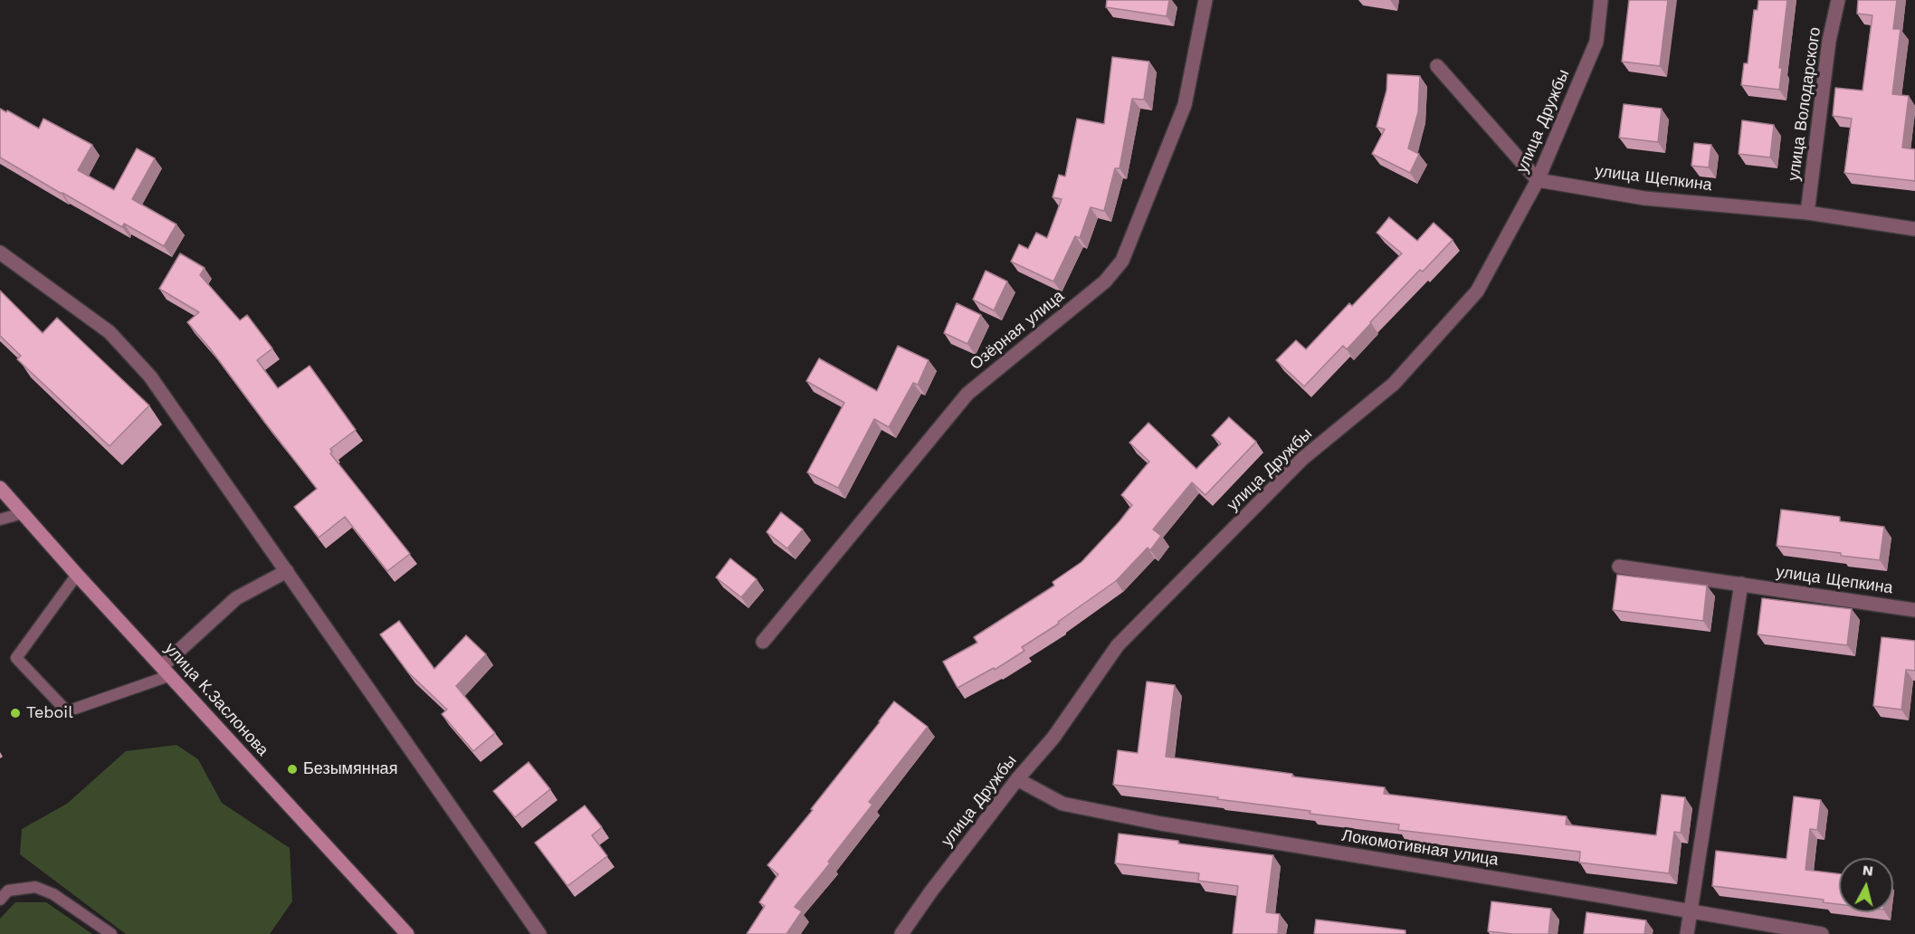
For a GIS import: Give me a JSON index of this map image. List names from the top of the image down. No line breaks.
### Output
{"streets":{"street":["улица Володарского","улица Дружбы","улица Щепкина","Озёрная улица","улица К.Заслонова","Локомотивная улица"]},"crossings":[["улица Володарского","улица Щепкина"],["улица Дружбы","улица Щепкина"],["улица Дружбы","Локомотивная улица"]],"places":["Teboil","Безымянная"],"north":"top"}
